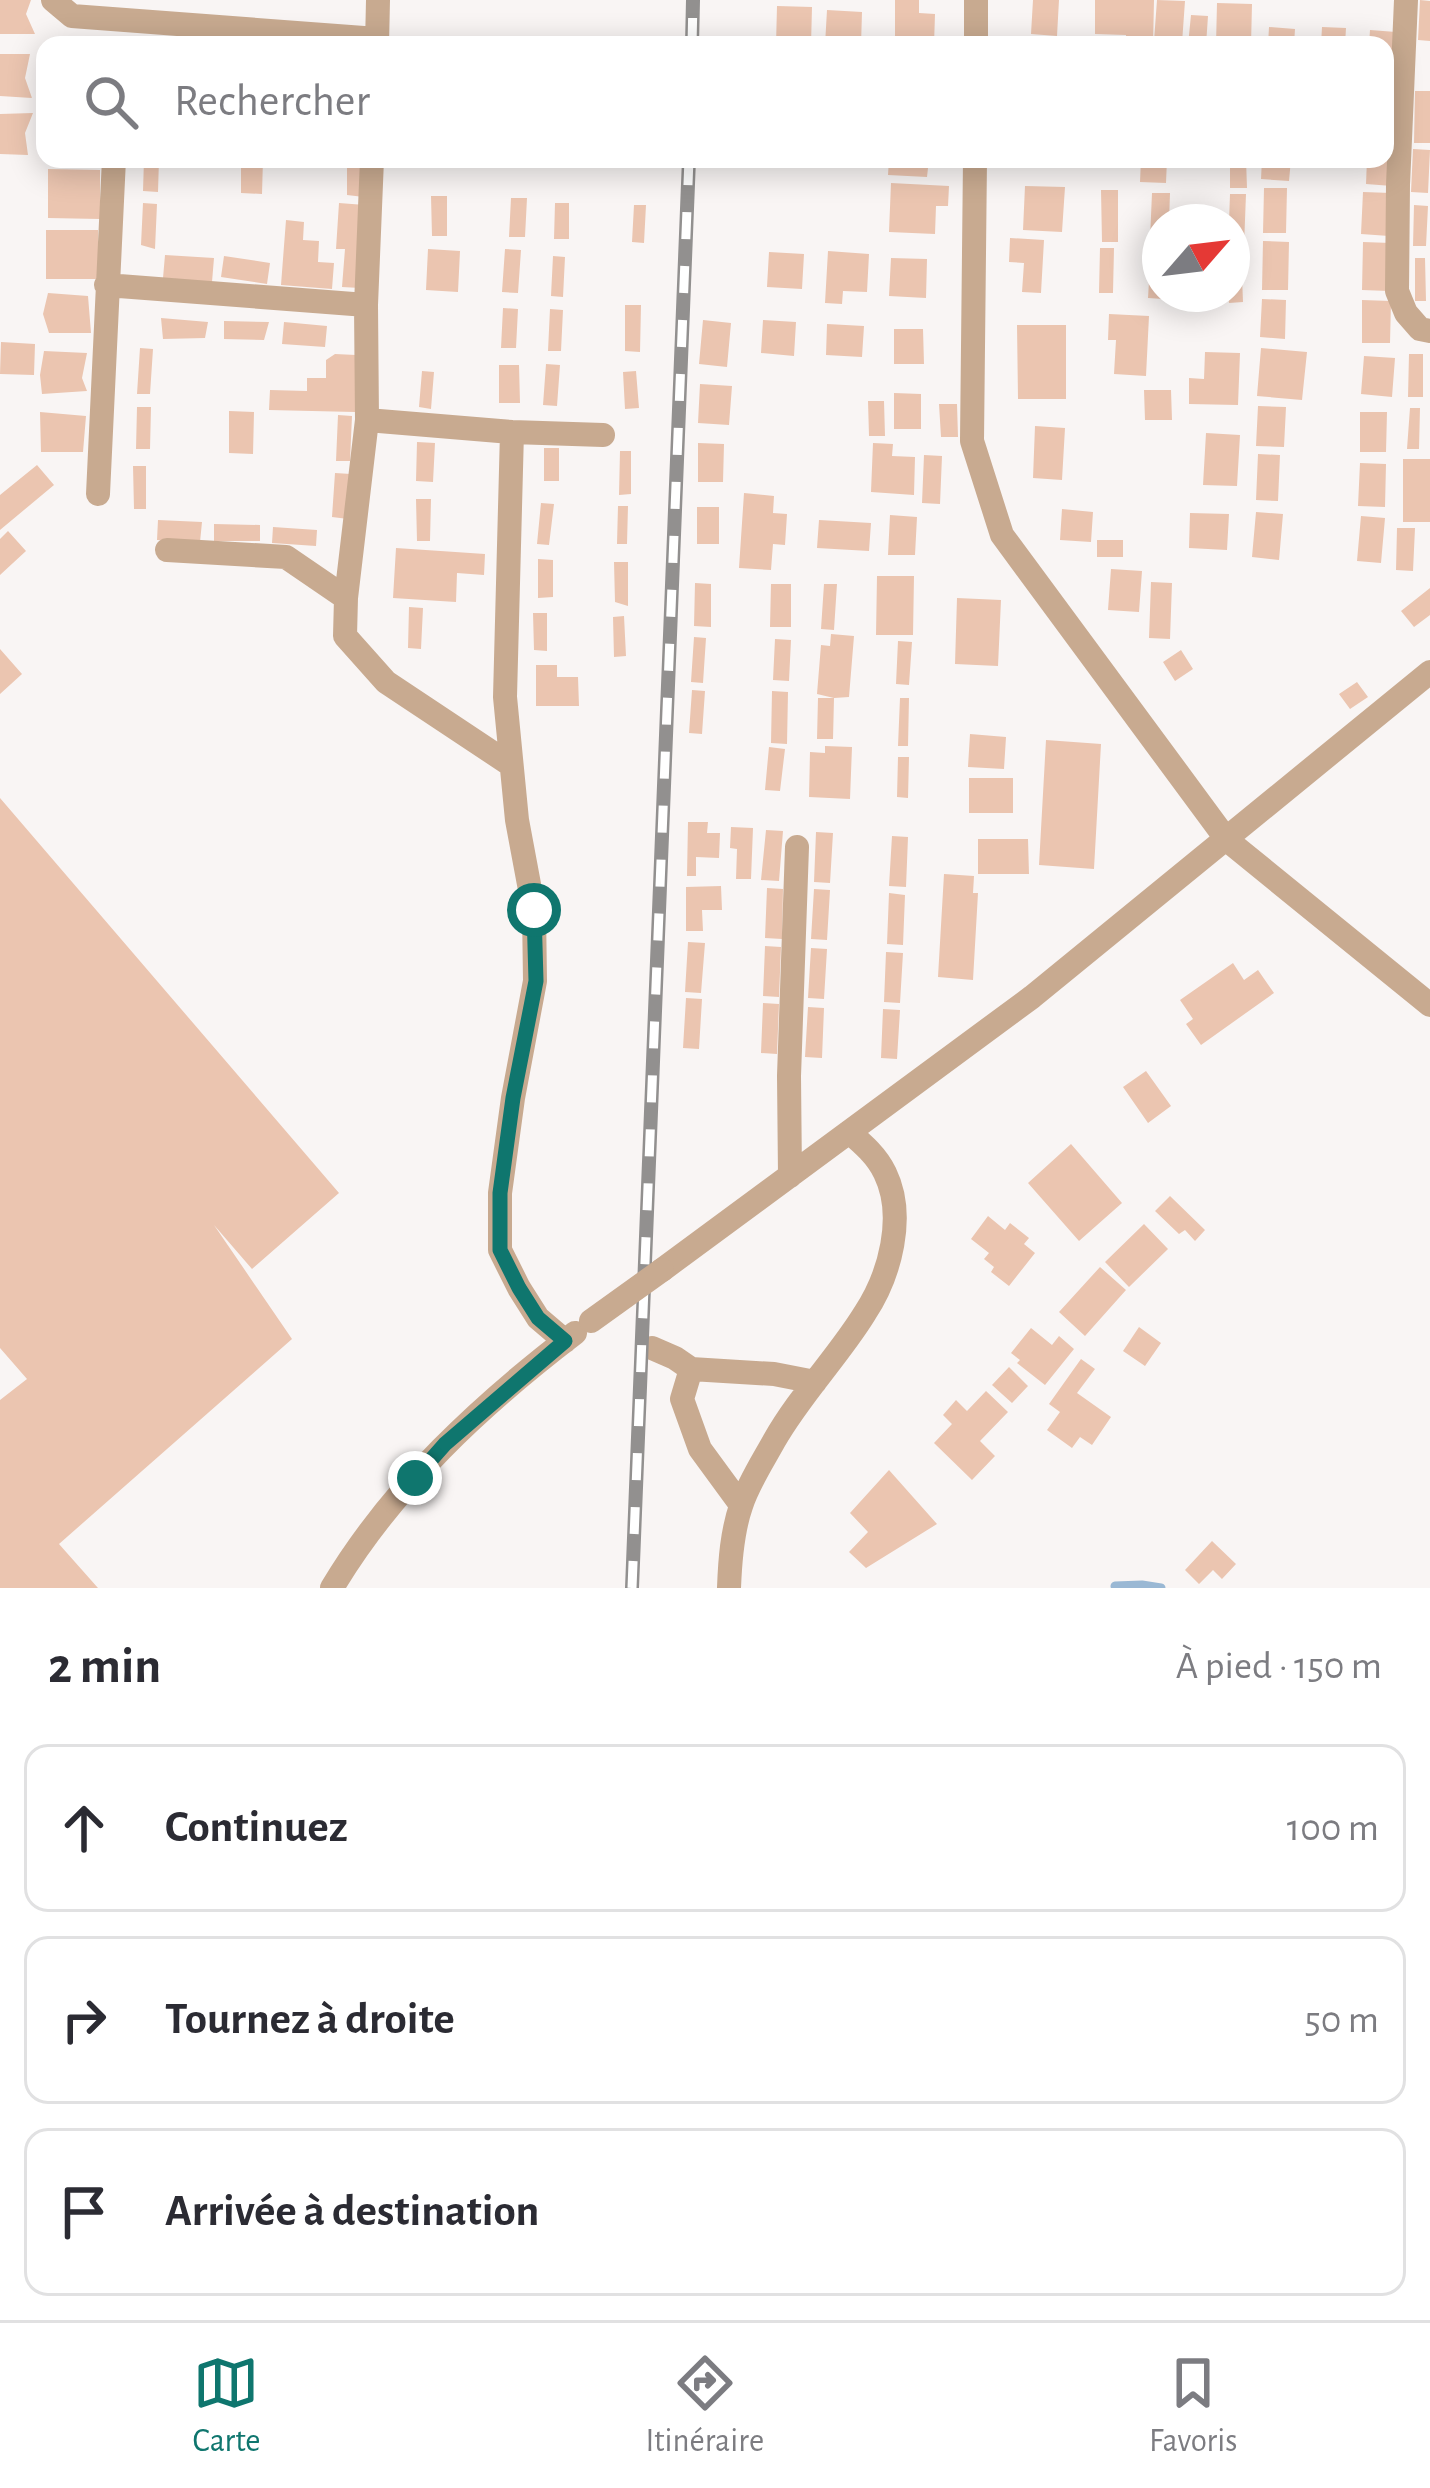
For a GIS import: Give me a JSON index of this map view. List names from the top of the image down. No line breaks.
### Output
{"north":"top right","page":{"search":"Rechercher","heading":["2 min","À pied · 150 m"],"list":[["Continuez","100 m"],["Tournez à droite","50 m"],"Arrivée à destination"],"nav":["Carte","Itinéraire","Favoris"]}}
